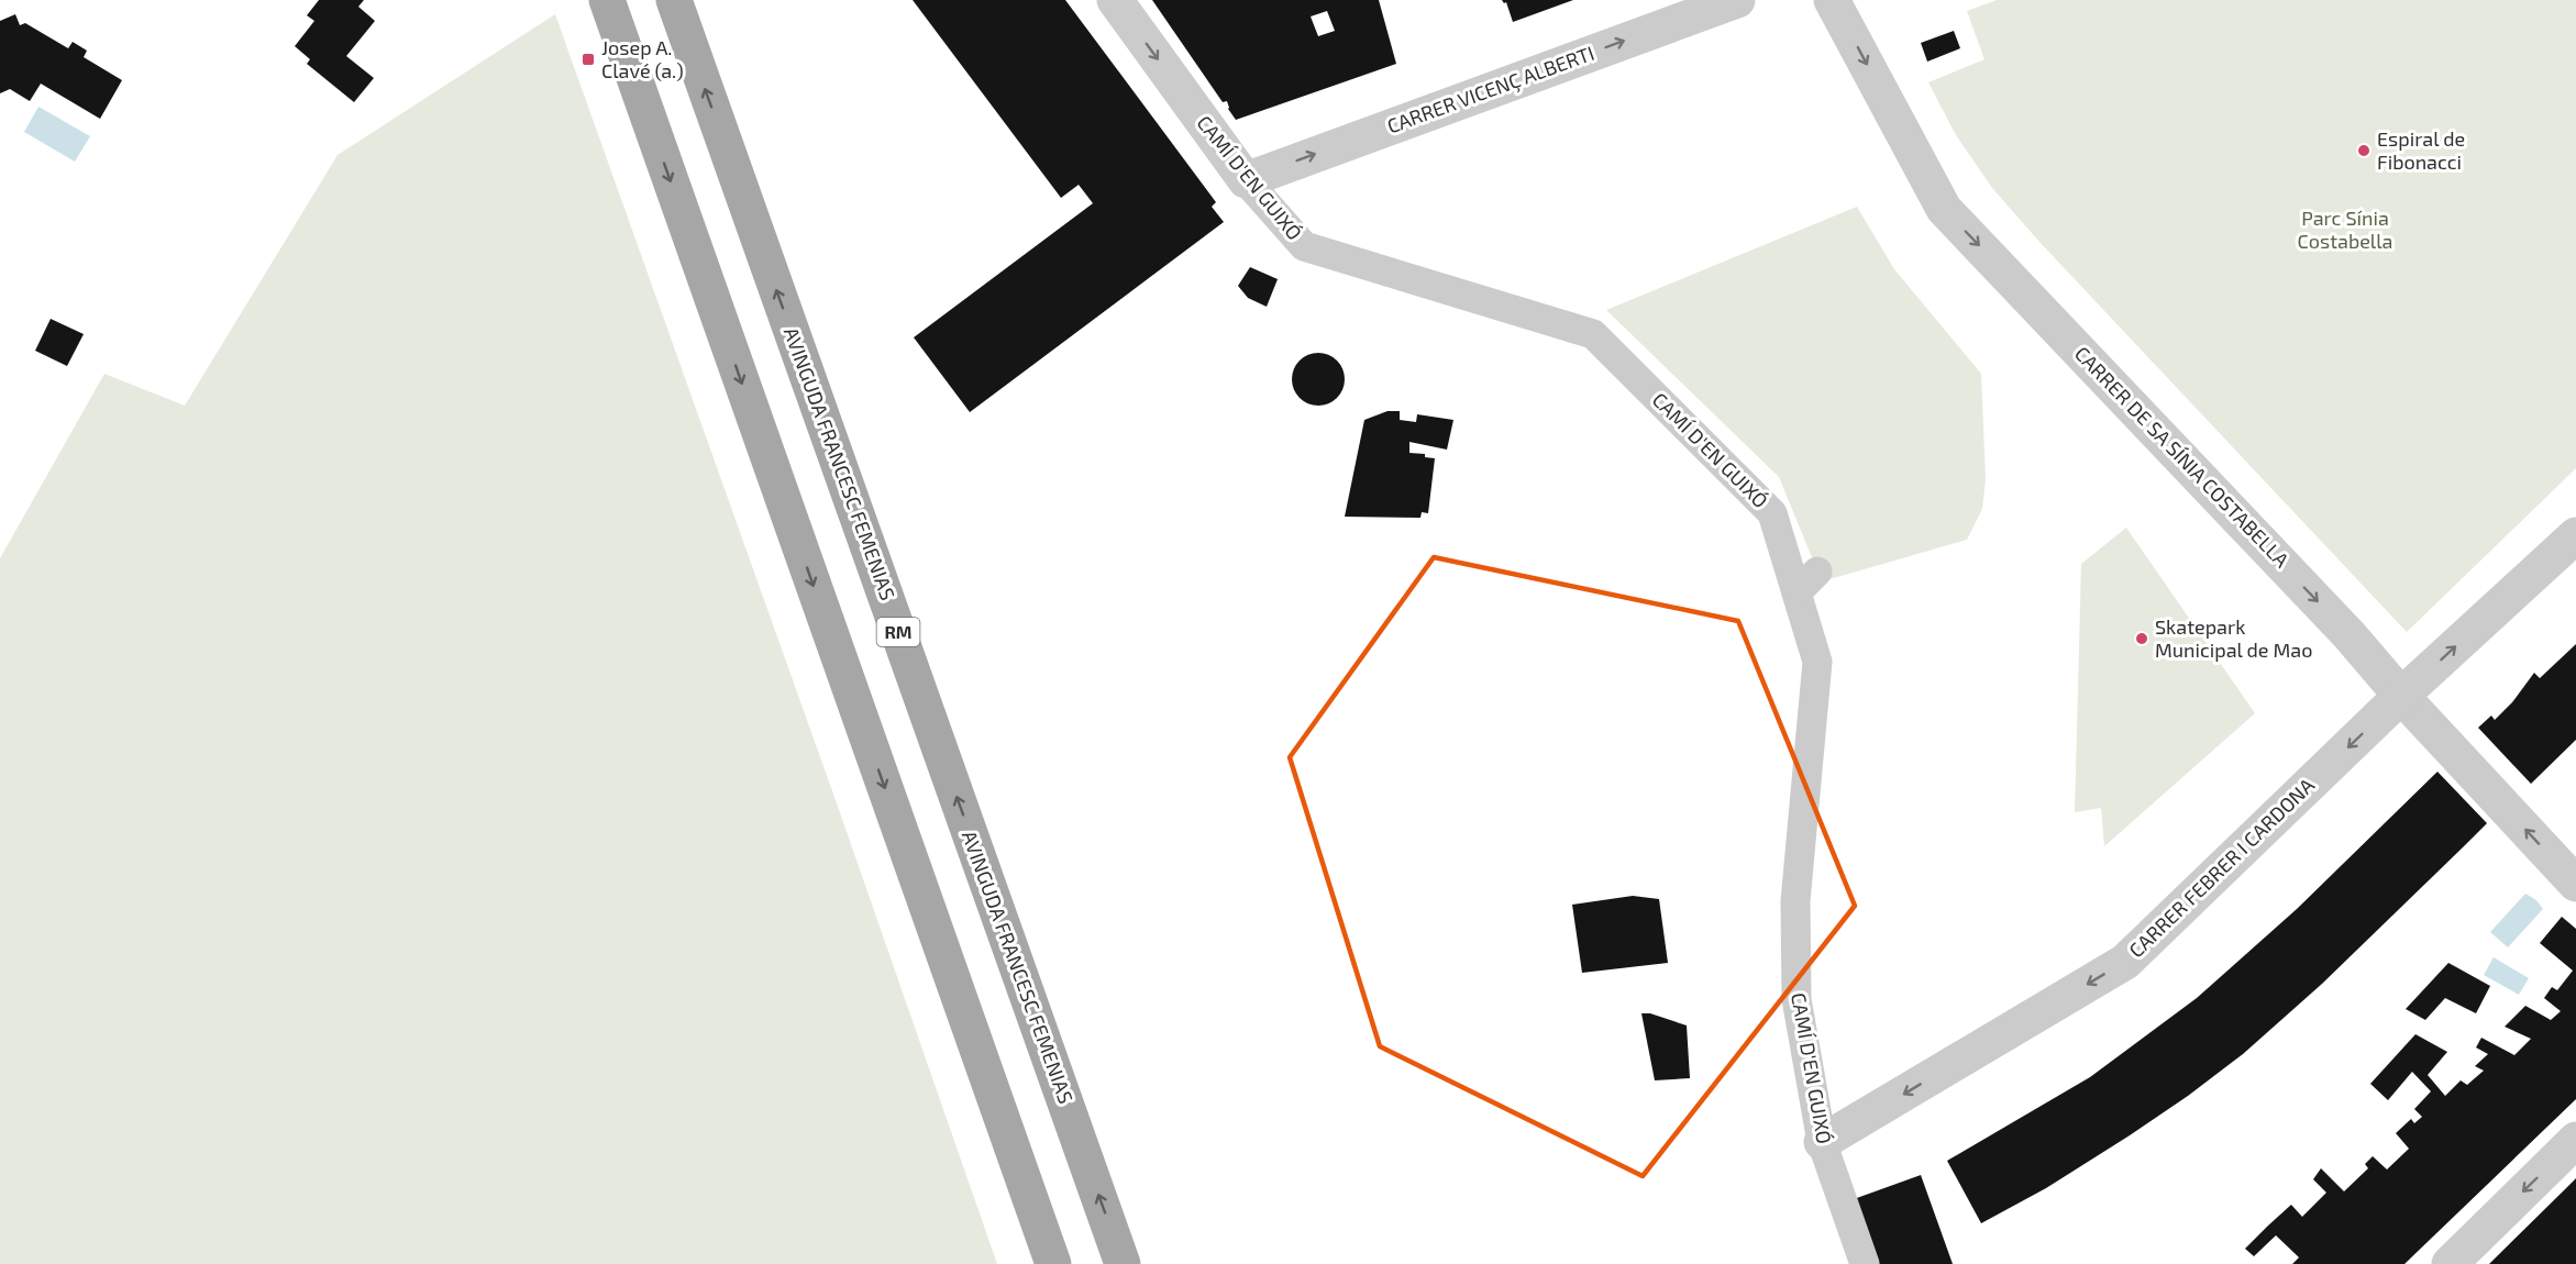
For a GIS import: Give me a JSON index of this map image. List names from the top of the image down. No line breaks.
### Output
{"streets":{"main road":["AVINGUDA FRANCESC FEMENIAS","RM"],"street":["CARRER VICENÇ ALBERTI","CAMÍ D'EN GUIXÓ","CARRER DE SA SÍNIA COSTABELLA","CARRER FEBRER I CARDONA"]},"crossings":[["CARRER VICENÇ ALBERTI","CAMÍ D'EN GUIXÓ"],["CAMÍ D'EN GUIXÓ","CARRER FEBRER I CARDONA"],["CARRER DE SA SÍNIA COSTABELLA","CARRER FEBRER I CARDONA"]],"one_way":["CARRER VICENÇ ALBERTI"],"parks":["Parc Sínia Costabella"],"places":{"transit":["Josep A. Clavé (a.)"],"other":["Espiral de Fibonacci","Skatepark Municipal de Mao"]}}
